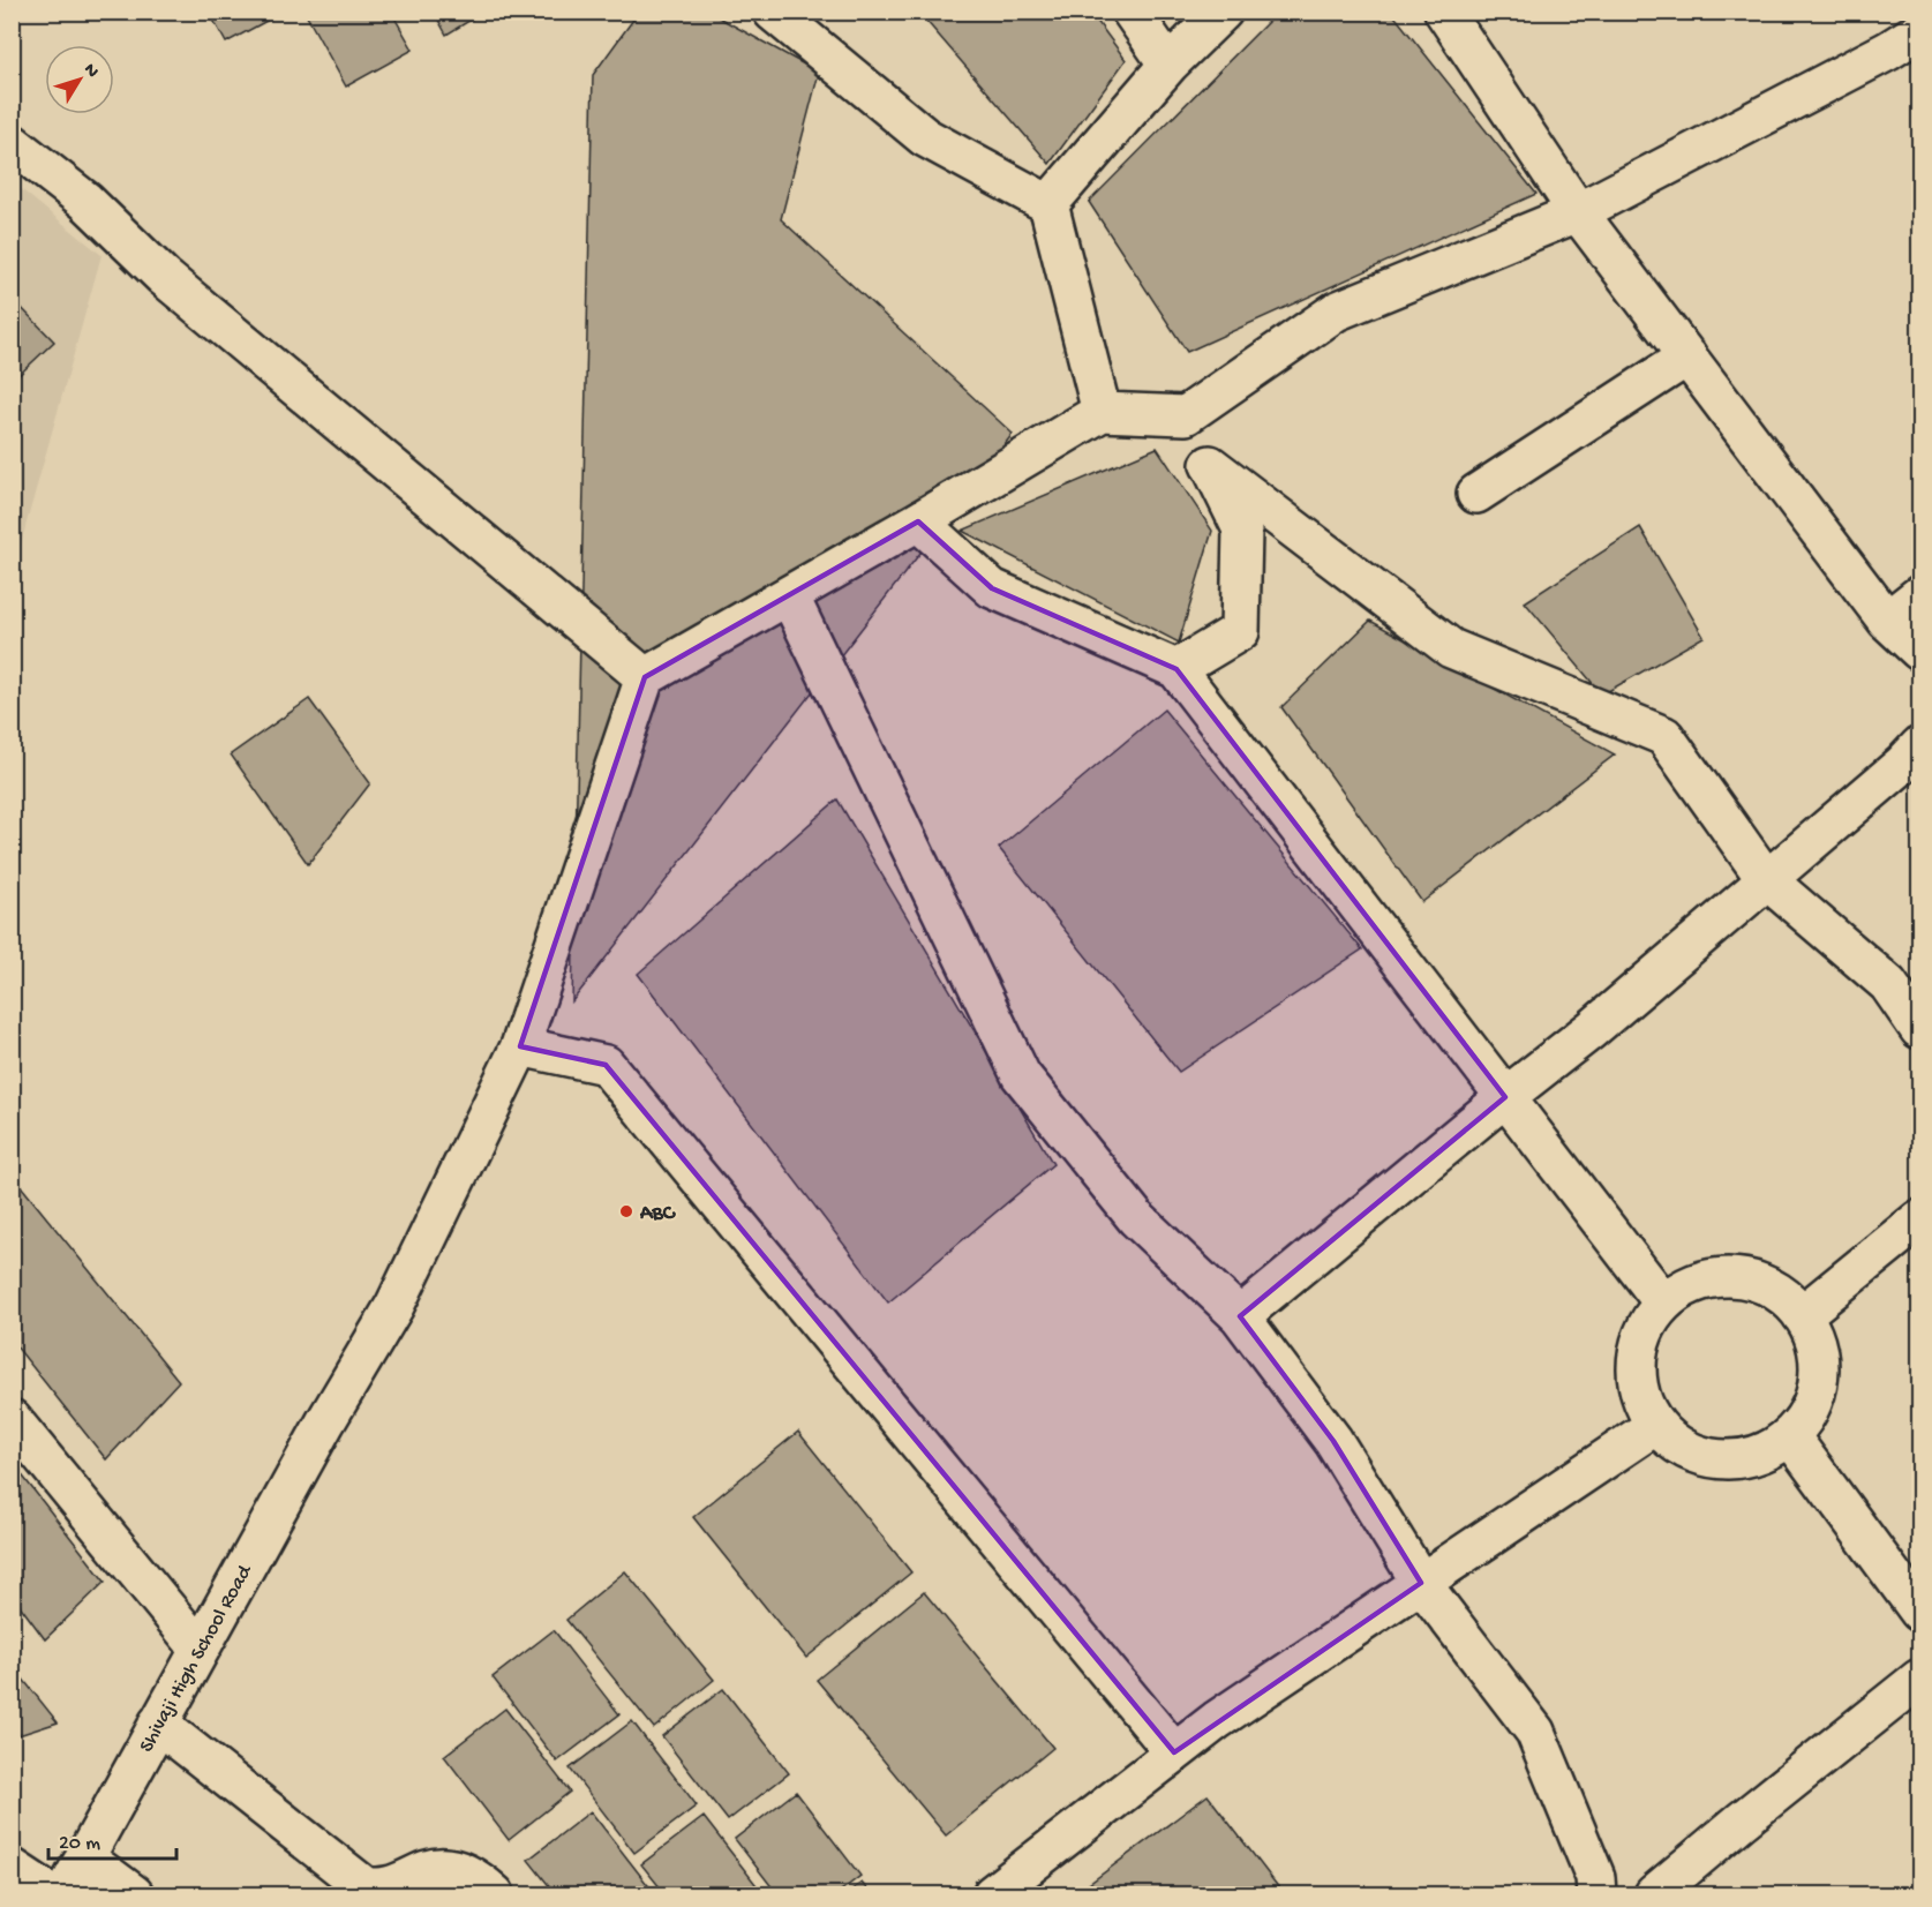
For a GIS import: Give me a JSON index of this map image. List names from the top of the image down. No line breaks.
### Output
{"streets":{"street":["Shivaji High School Road"]},"places":["ABC"],"scale_bar":"20 m","north":"top right"}
